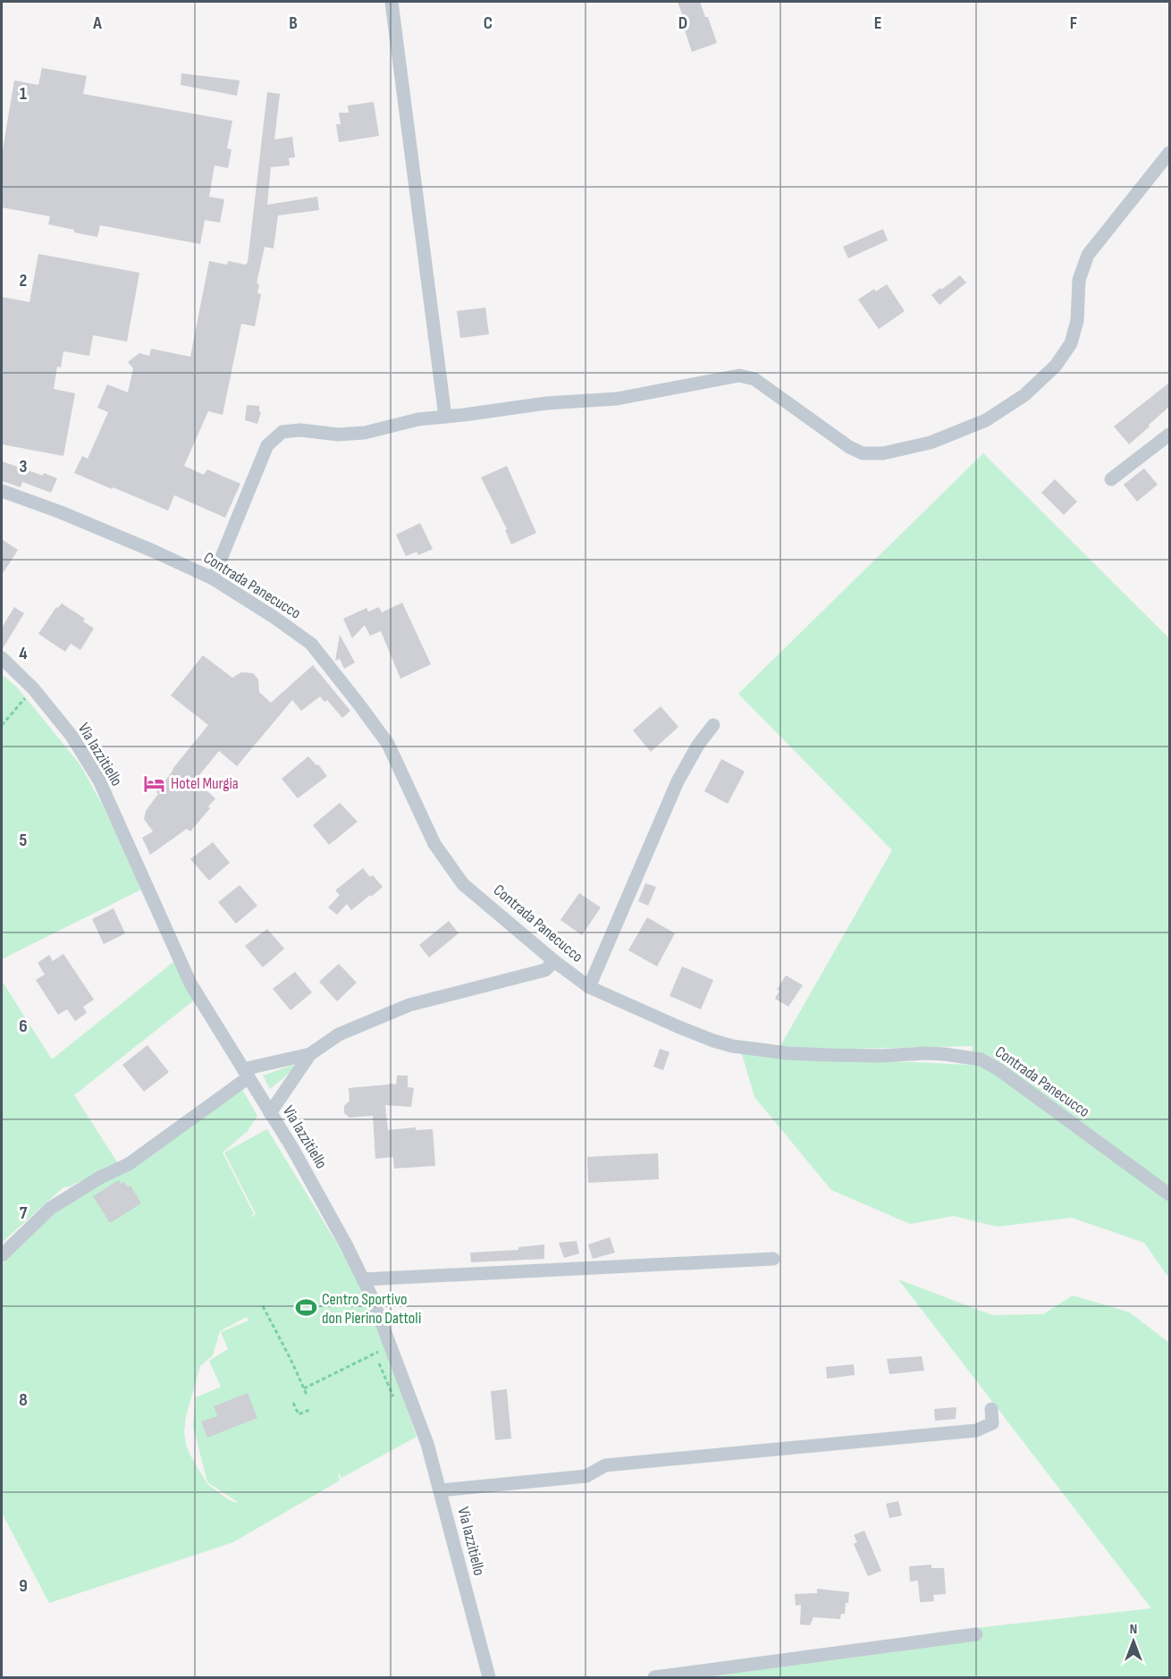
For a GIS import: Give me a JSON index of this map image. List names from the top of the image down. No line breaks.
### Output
{"streets":{"street":["Contrada Panecucco","Via Iazzitiello"]},"places":{"hotel":["Hotel Murgia"],"sports":["Centro Sportivo don Pierino Dattoli"]},"north":"top","grid":{"columns":["A","B","C","D","E","F"],"rows":["1","2","3","4","5","6","7","8","9"]}}
